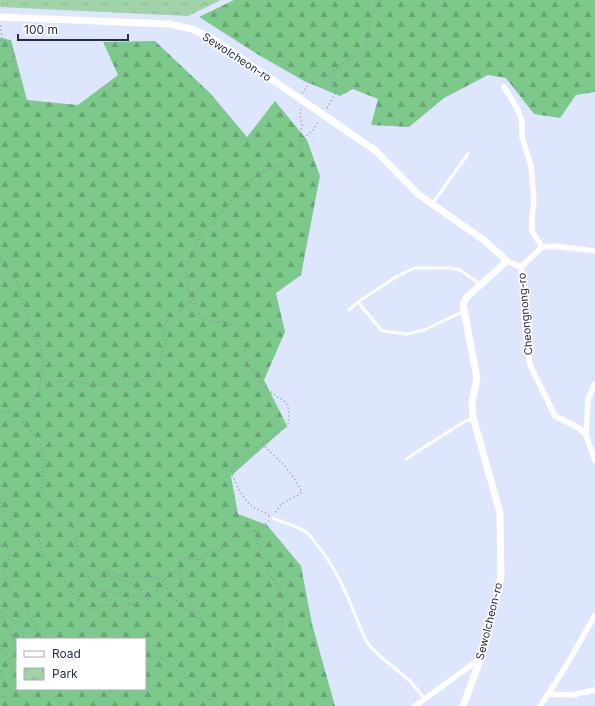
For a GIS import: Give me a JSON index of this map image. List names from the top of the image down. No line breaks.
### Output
{"streets":{"street":["Sewolcheon-ro","Cheongnong-ro"]},"crossings":[["Sewolcheon-ro","Cheongnong-ro"]],"legend":["Road","Park"],"scale_bar":"100 m"}
